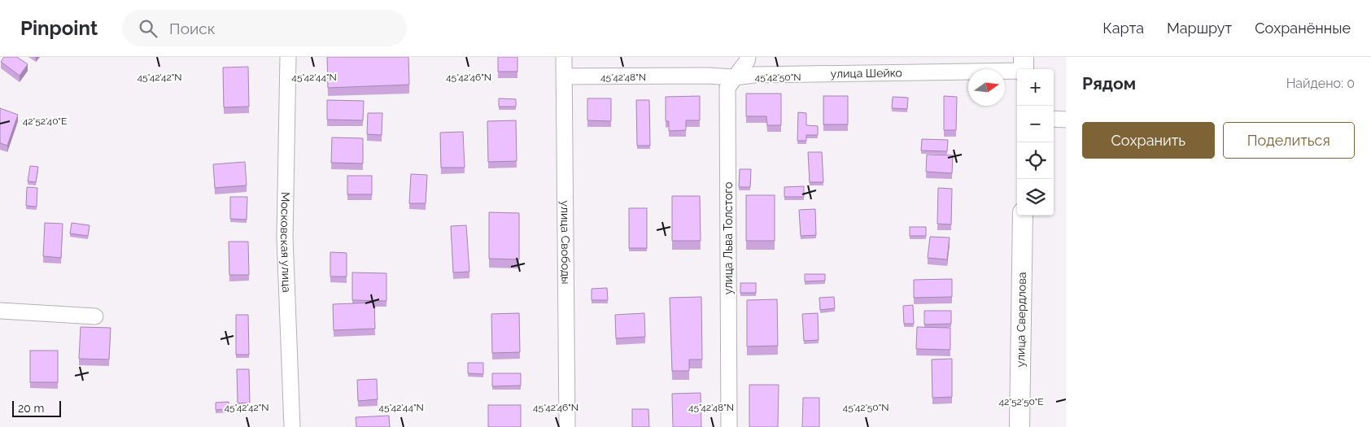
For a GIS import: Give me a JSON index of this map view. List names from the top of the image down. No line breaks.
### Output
{"streets":{"street":["улица Шейко","улица Льва Толстого","Московская улица","улица Свободы","улица Свердлова"]},"crossings":[["улица Шейко","улица Льва Толстого"],["улица Шейко","улица Свободы"]],"scale_bar":"20 m","north":"right","page":{"header":"Pinpoint","search":"Поиск","nav":["Карта","Маршрут","Сохранённые"],"heading":["Рядом","Найдено: 0"],"map_buttons":["+","−"],"buttons":["Сохранить","Поделиться"],"scale":"20 m"},"coordinates":["45°42'46\"N","45°42'42\"N","45°42'44\"N","45°42'48\"N","45°42'50\"N","42°52'40\"E","42°52'50\"E"]}
